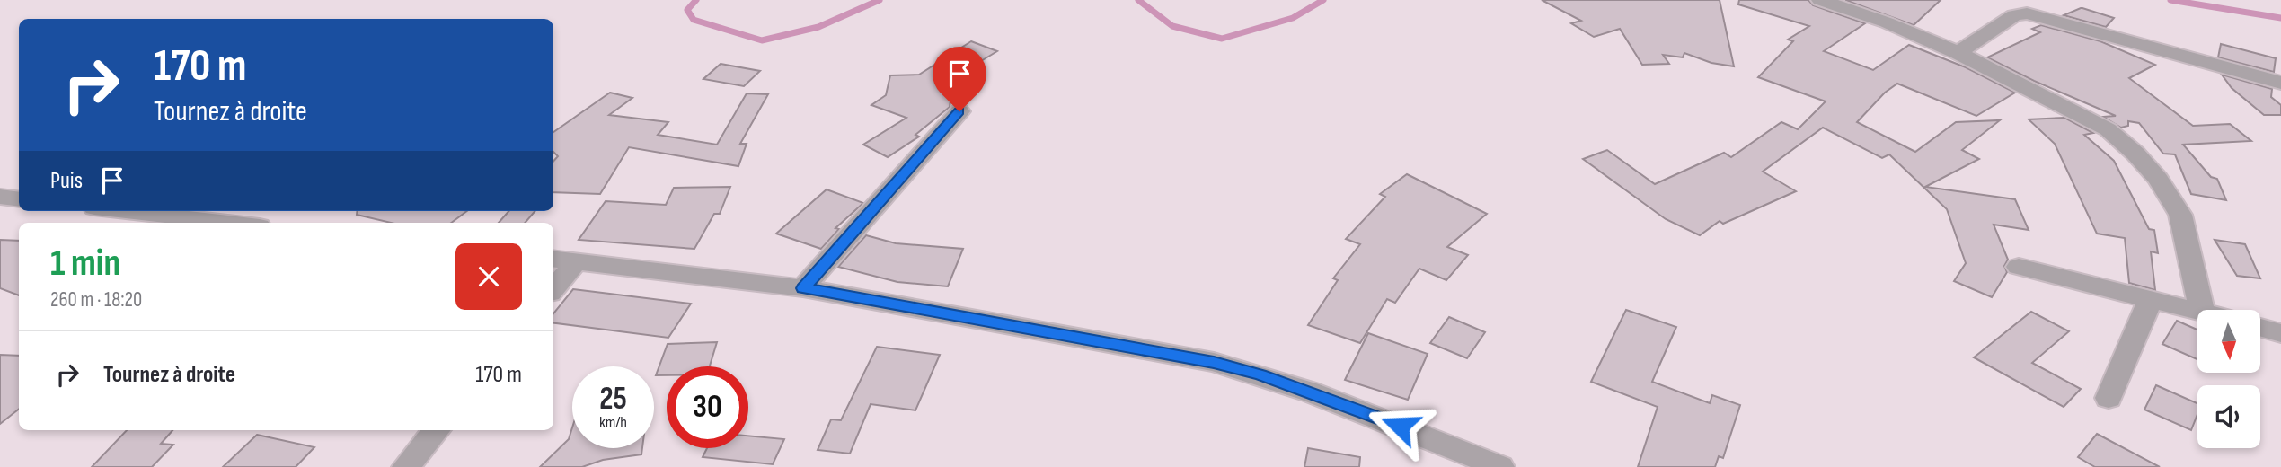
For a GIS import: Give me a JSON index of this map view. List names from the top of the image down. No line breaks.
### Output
{"north":"bottom","page":{"turn":["170 m","Tournez à droite"],"then":"Puis","heading":["1 min","260 m · 18:20"],"list":[{"name":"Tournez à droite","value":"170 m"}],"speed":"25 km/h","limit":"30"}}
